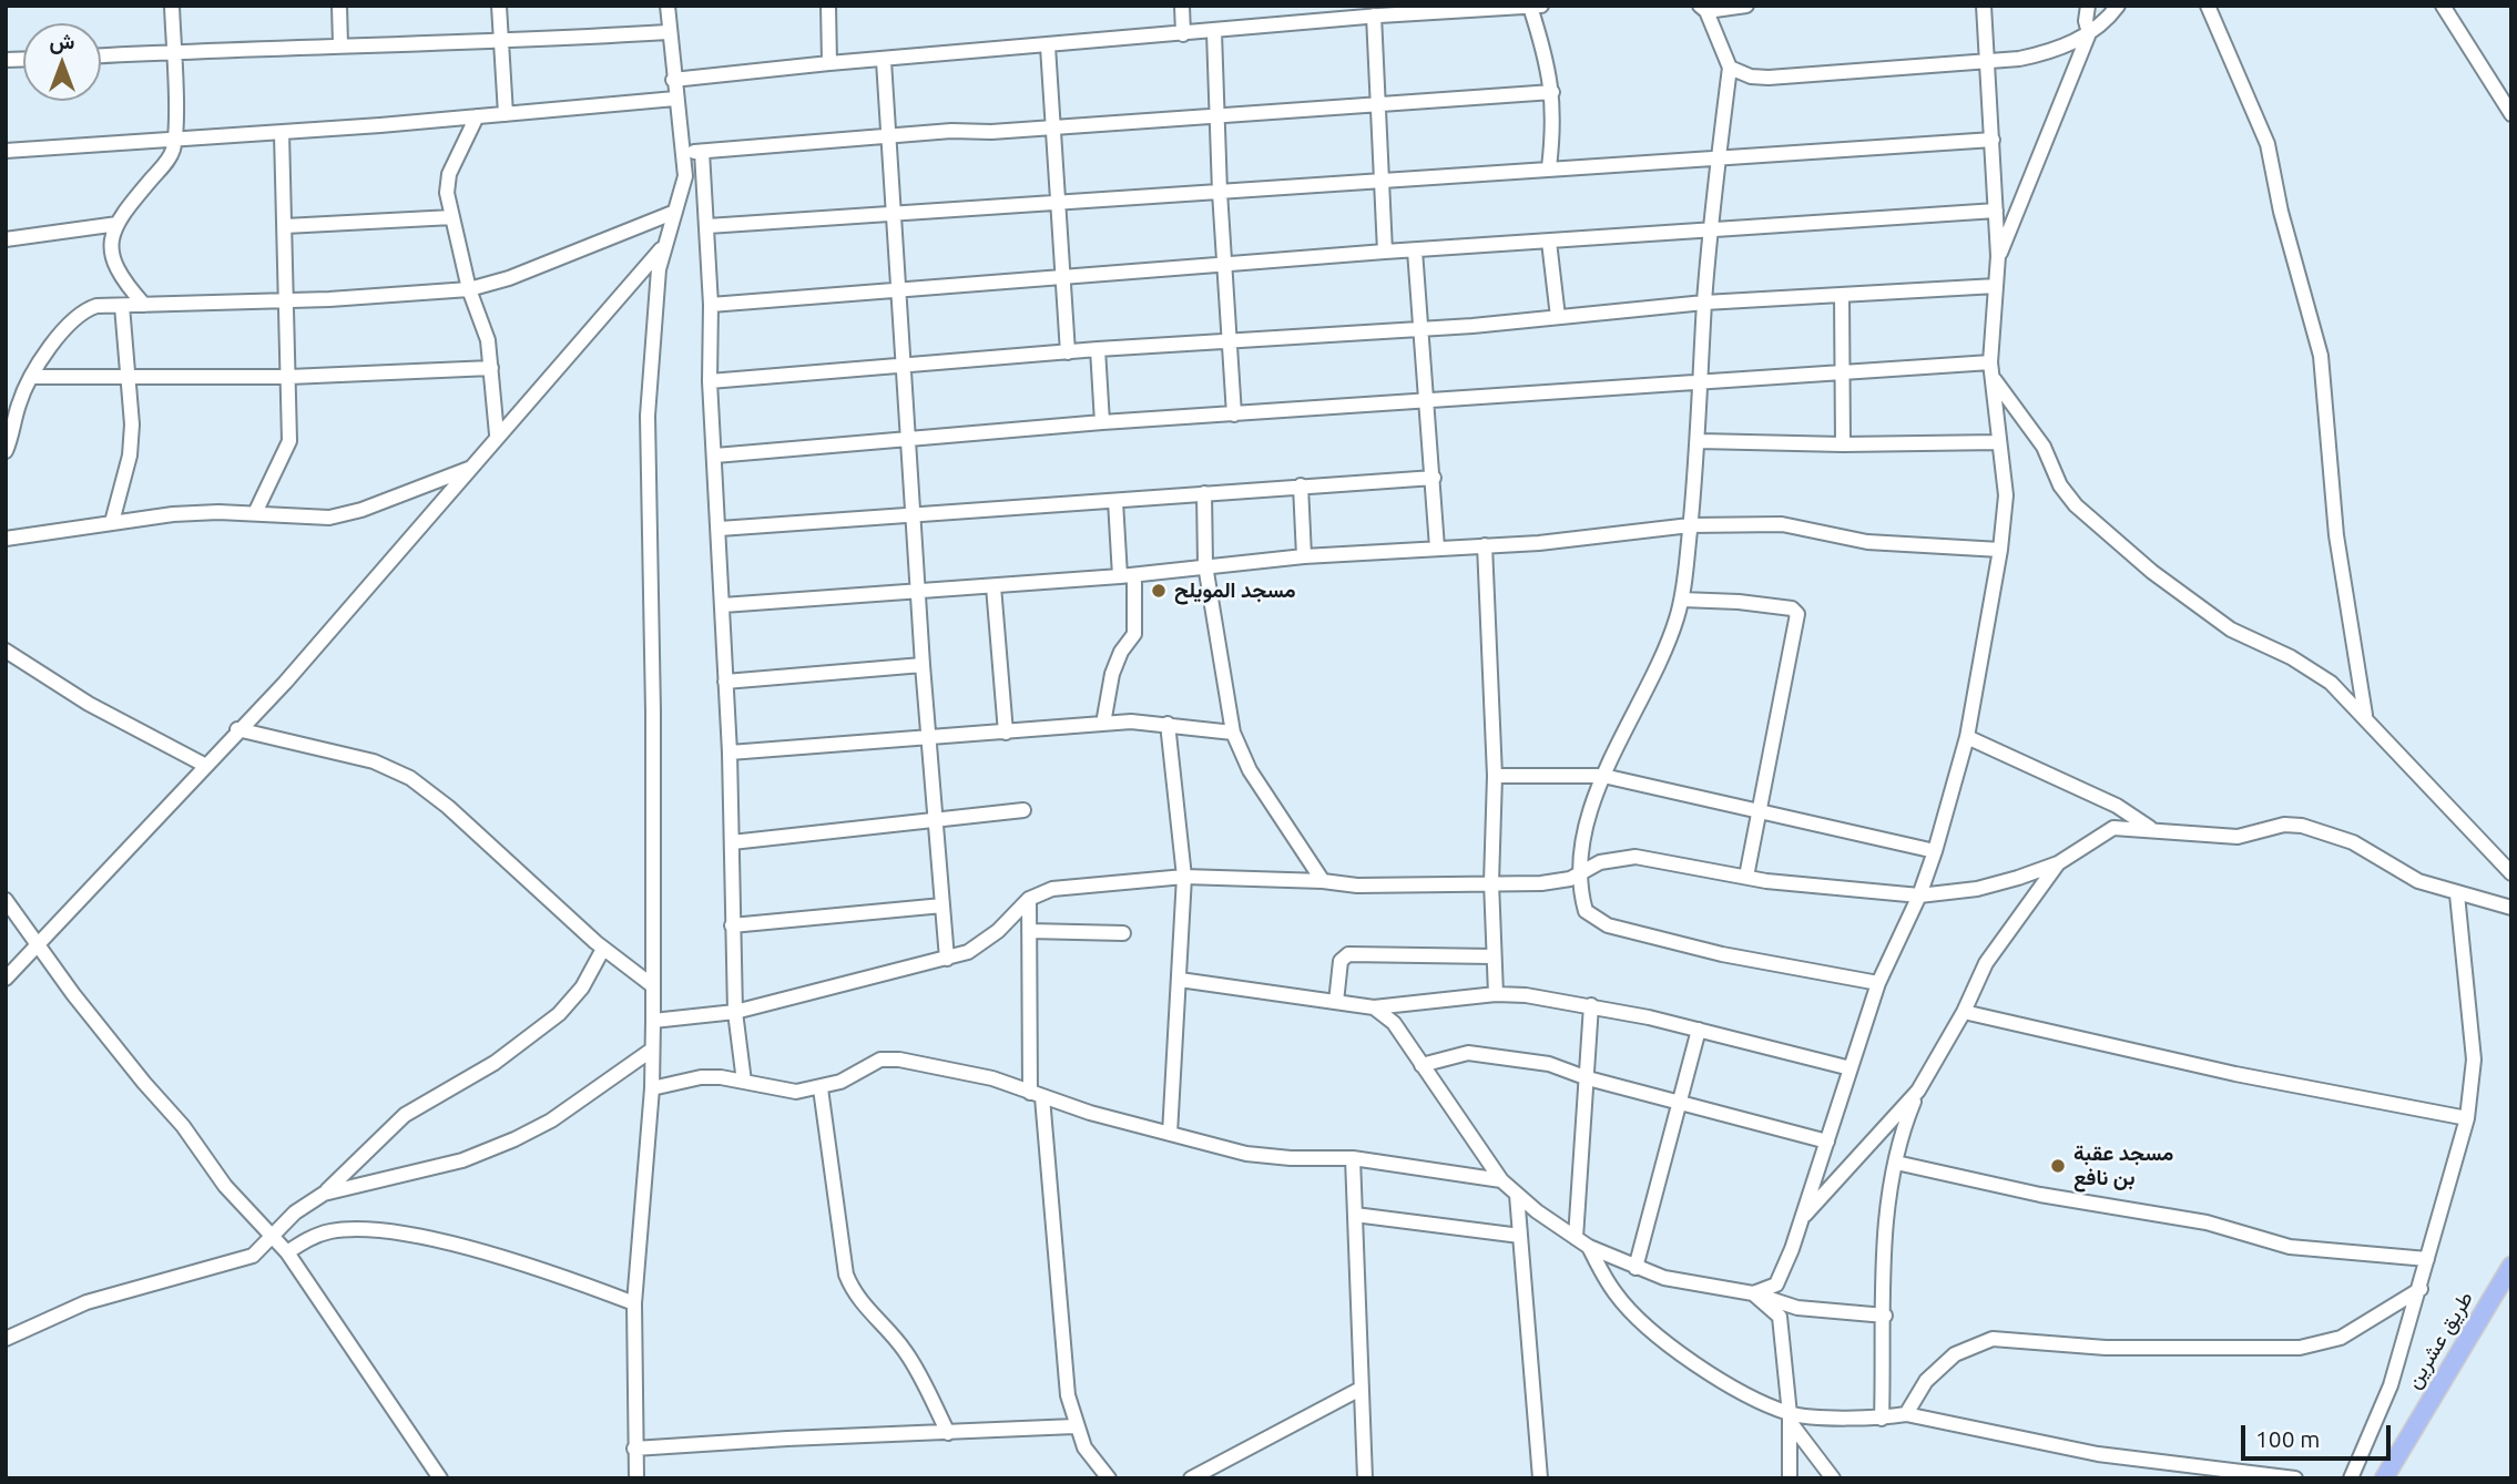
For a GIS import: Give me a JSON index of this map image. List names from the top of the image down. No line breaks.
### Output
{"streets":{"main road":["طريق عشرين"]},"places":["مسجد المويلح","مسجد عقبة بن نافع"],"scale_bar":"100 m","north":"top"}
